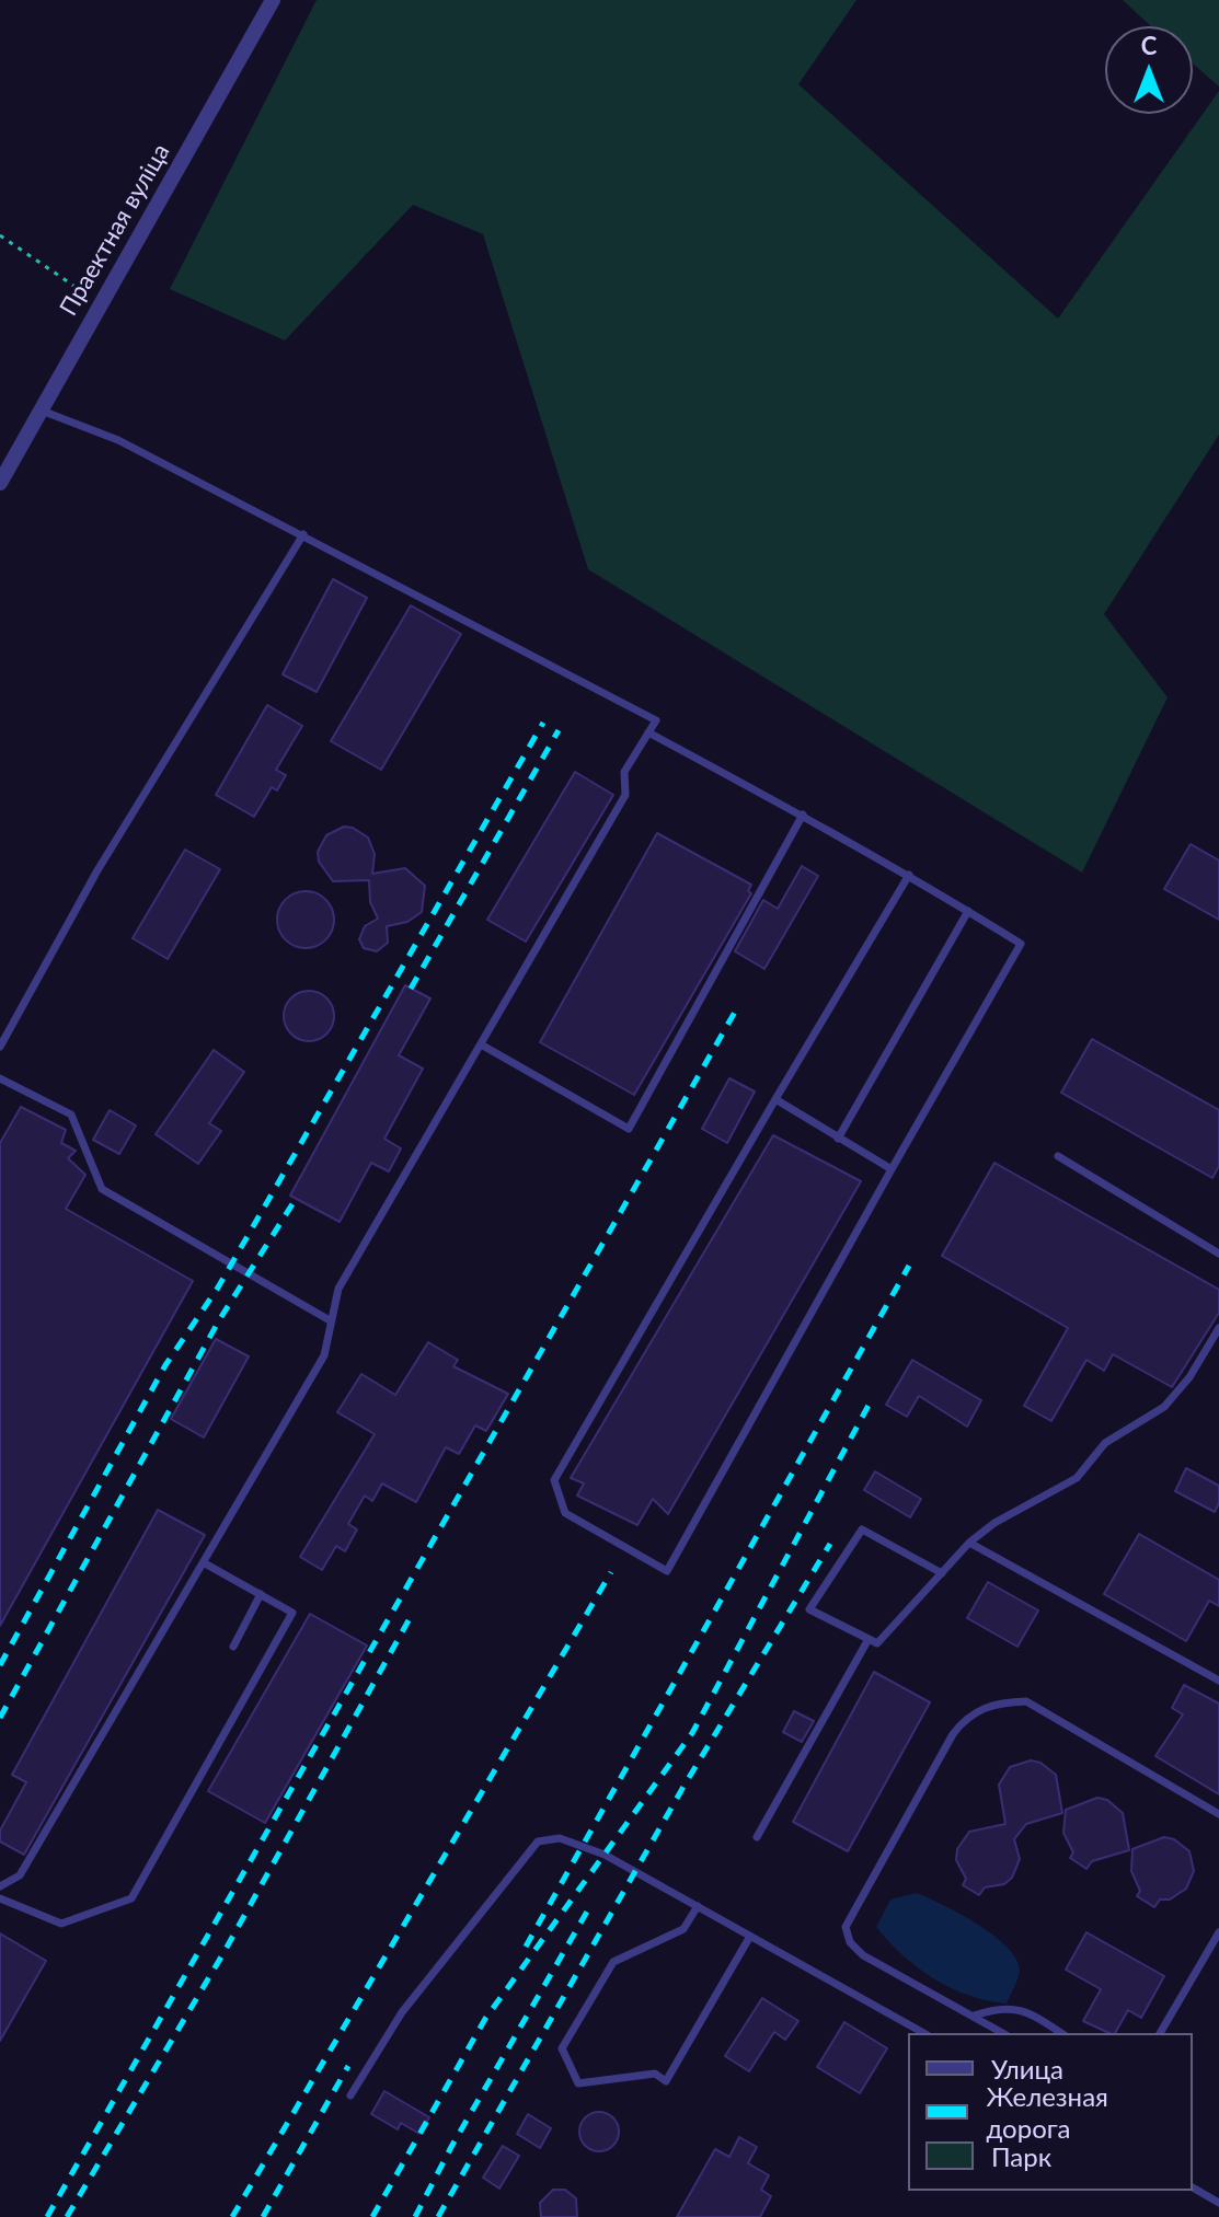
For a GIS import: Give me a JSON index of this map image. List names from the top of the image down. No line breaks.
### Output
{"streets":{"street":["Праектная вуліца"]},"legend":["Улица","Железная дорога","Парк"],"north":"top"}
